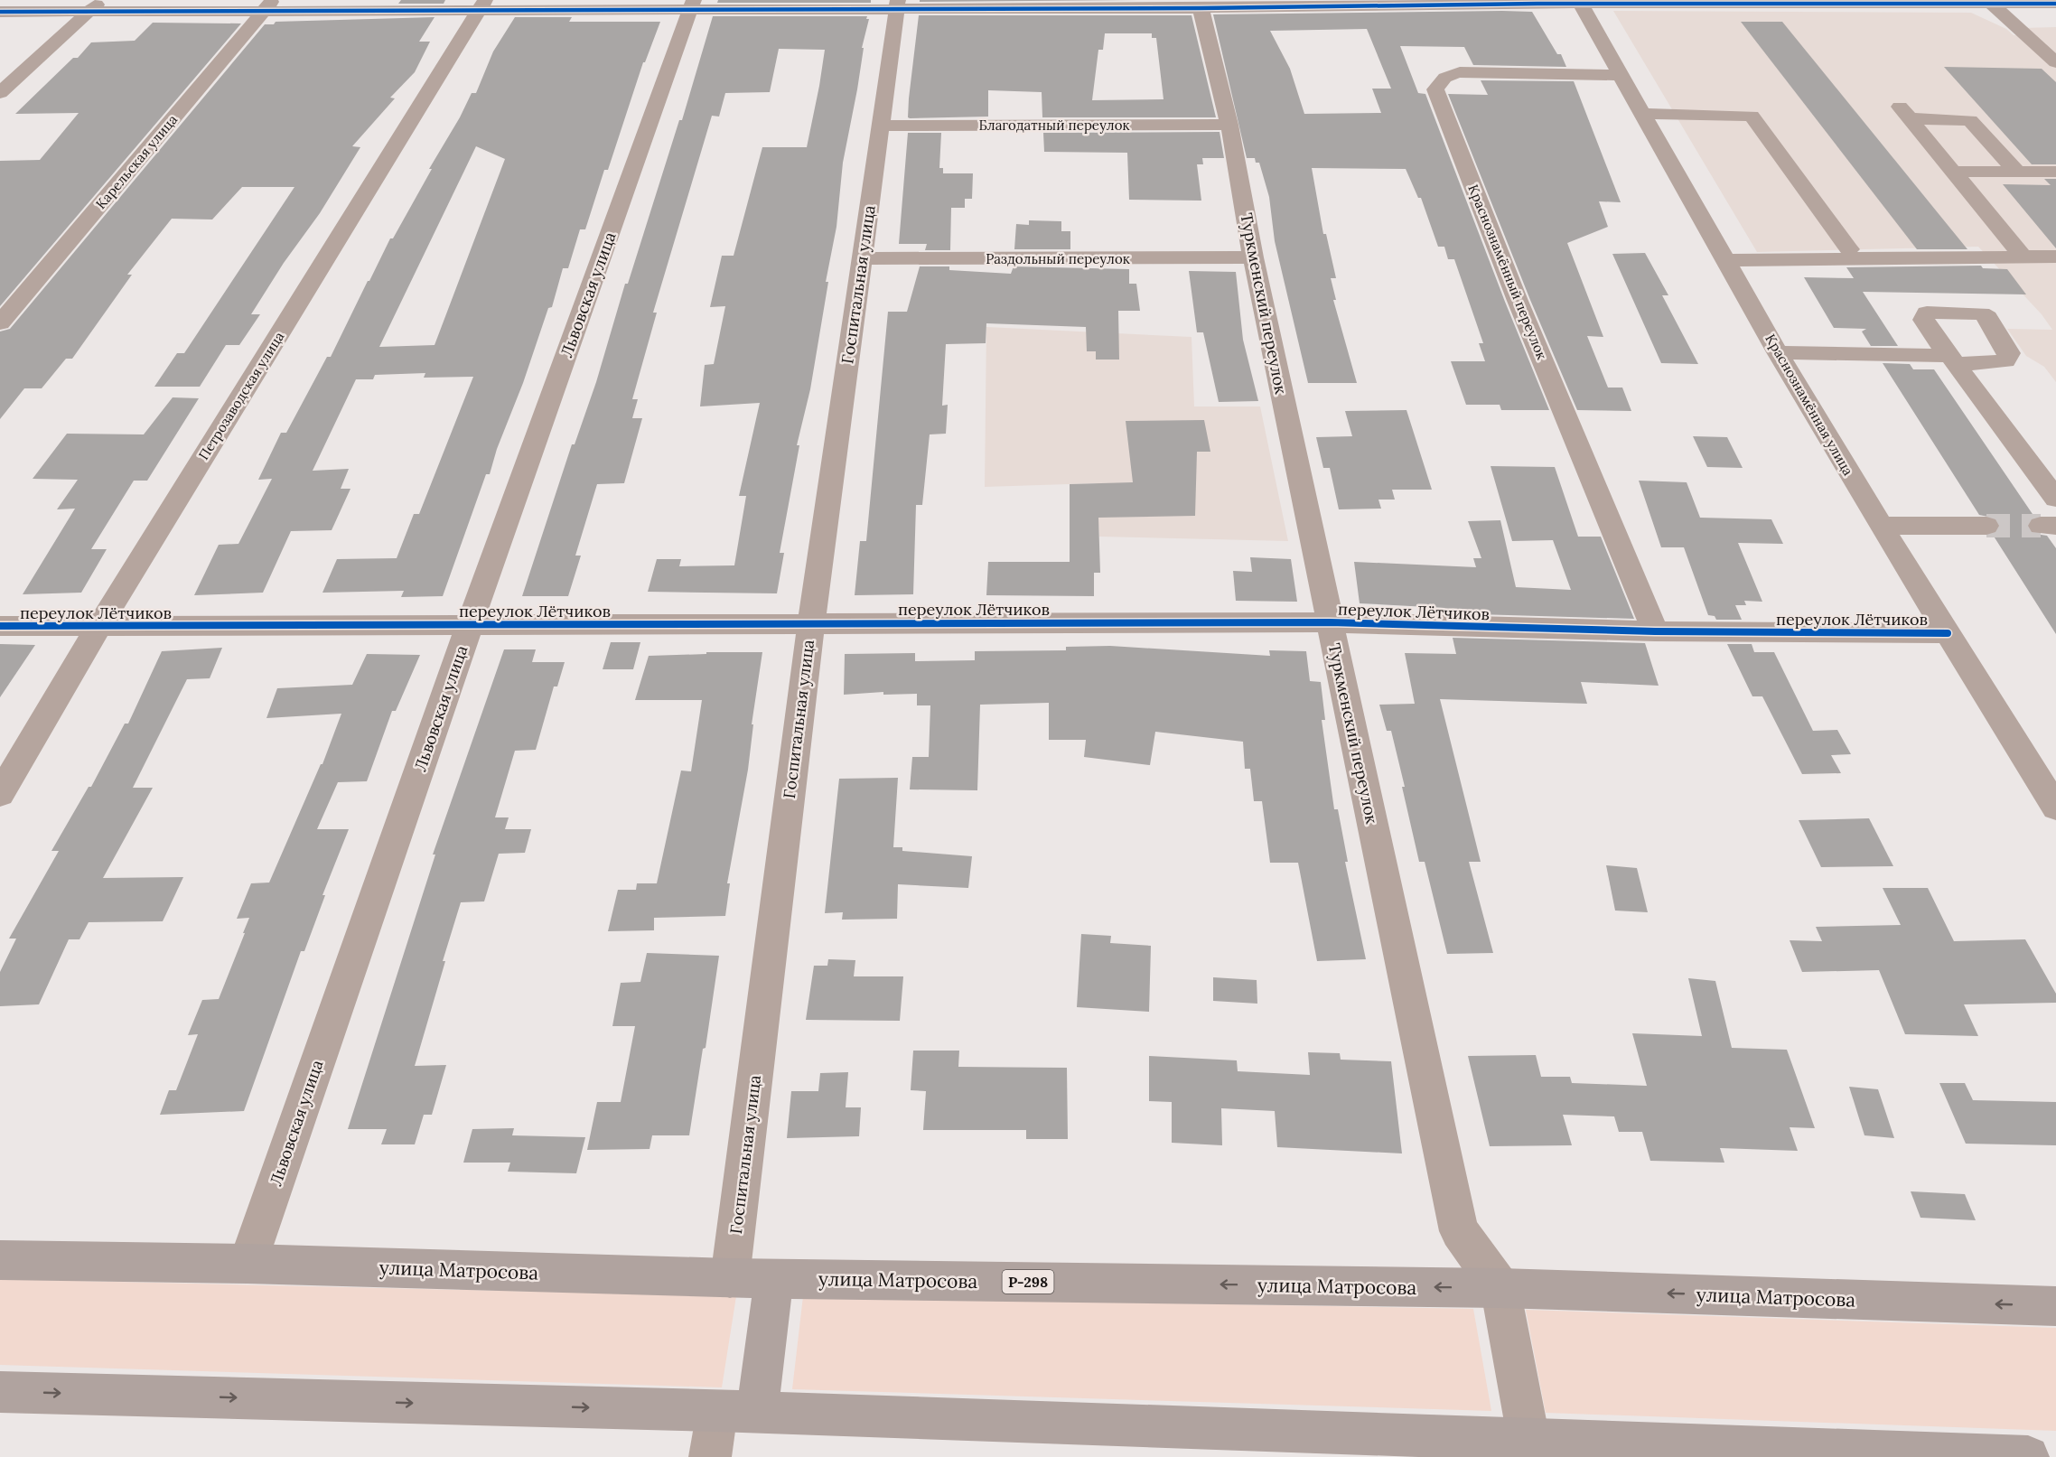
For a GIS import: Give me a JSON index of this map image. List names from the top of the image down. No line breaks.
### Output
{"streets":{"highway":["улица Матросова","Р-298"],"street":["Благодатный переулок","Карельская улица","Раздольный переулок","Краснознамённый переулок","Госпитальная улица","Львовская улица","Туркменский переулок","Петрозаводская улица","Краснознамённая улица","переулок Лётчиков"]},"crossings":[["Благодатный переулок","Госпитальная улица"],["Благодатный переулок","Туркменский переулок"],["Раздольный переулок","Госпитальная улица"],["Раздольный переулок","Туркменский переулок"],["Краснознамённый переулок","Краснознамённая улица"],["Краснознамённый переулок","переулок Лётчиков"],["Госпитальная улица","переулок Лётчиков"],["Госпитальная улица","улица Матросова"],["Львовская улица","переулок Лётчиков"],["Львовская улица","улица Матросова"],["Туркменский переулок","переулок Лётчиков"],["Туркменский переулок","улица Матросова"],["Петрозаводская улица","переулок Лётчиков"],["Краснознамённая улица","переулок Лётчиков"]]}
